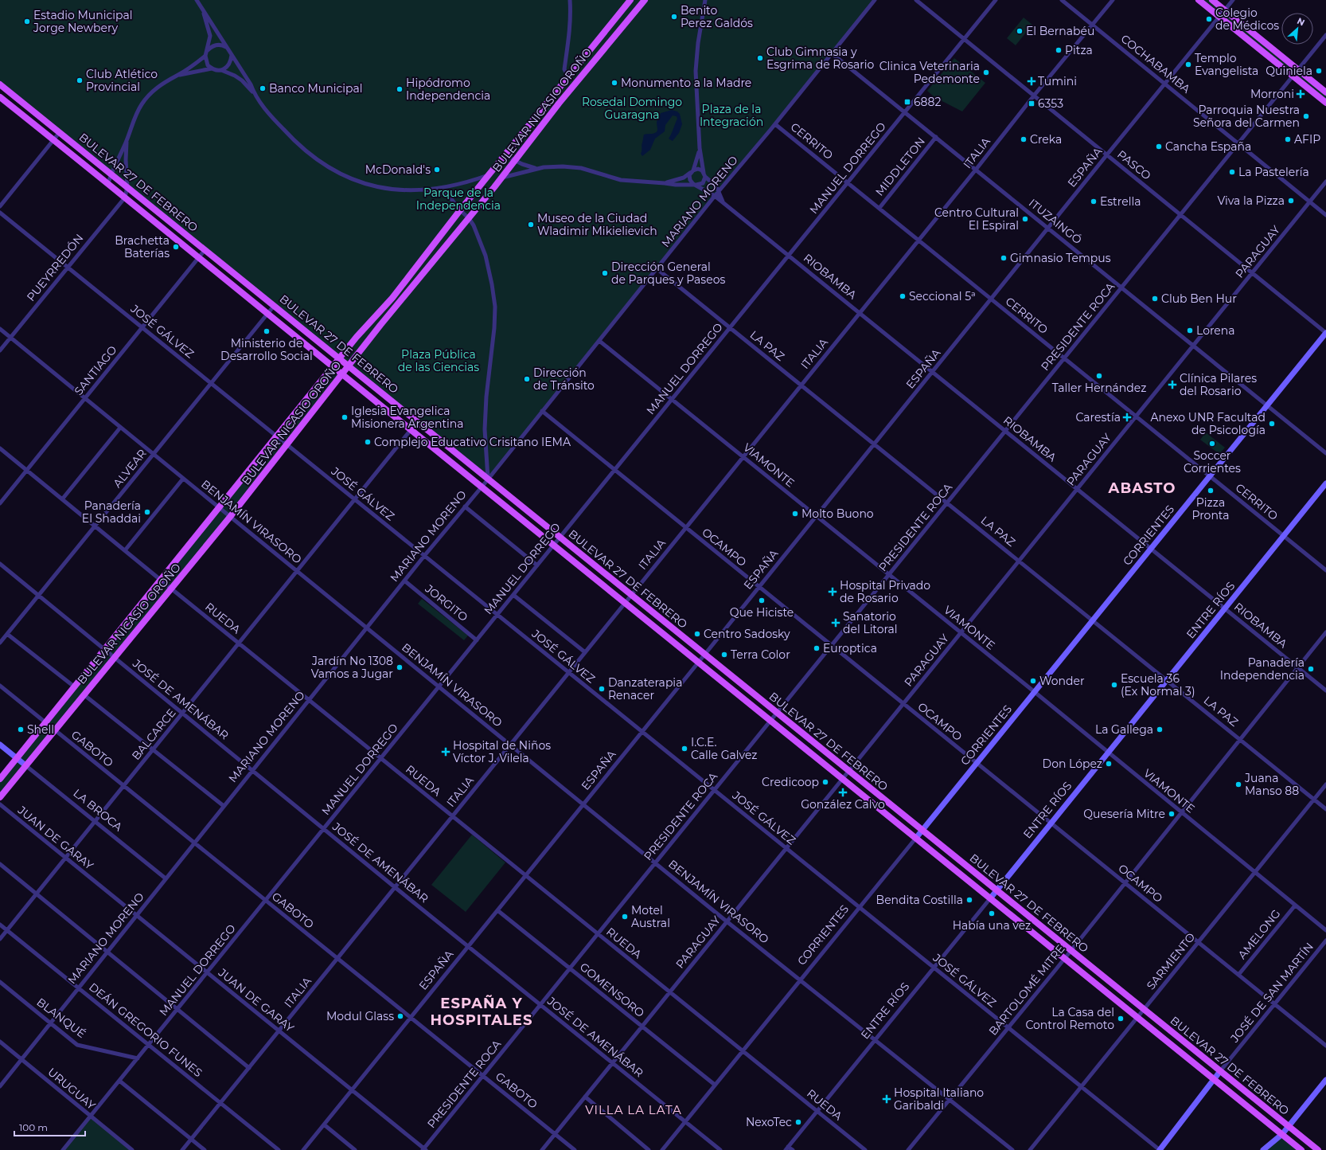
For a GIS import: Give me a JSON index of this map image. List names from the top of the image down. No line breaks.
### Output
{"streets":{"main road":["BULEVAR NICASIO OROÑO","BULEVAR 27 DE FEBRERO","CORRIENTES","ENTRE RÍOS","LA BROCA"],"street":["COCHABAMBA","CERRITO","ITALIA","PASCO","MIDDLETON","ESPAÑA","MANUEL DORREGO","MARIANO MORENO","ITUZAINGÓ","PARAGUAY","PUEYRREDÓN","RIOBAMBA","PRESIDENTE ROCA","JOSÉ GÁLVEZ","LA PAZ","SANTIAGO","VIAMONTE","ALVEAR","BENJAMÍN VIRASORO","OCAMPO","JORGITO","RUEDA","JOSÉ DE AMENÁBAR","BALCARCE","GABOTO","JUAN DE GARAY","AMELONG","SARMIENTO","GOMENSORO","BARTOLOMÉ MITRE","JOSÉ DE SAN MARTÍN","BLANQUÉ","DEÁN GREGORIO FUNES","URUGUAY"]},"crossings":[["COCHABAMBA","ITALIA"],["COCHABAMBA","ESPAÑA"],["COCHABAMBA","PARAGUAY"],["COCHABAMBA","PRESIDENTE ROCA"],["BULEVAR NICASIO OROÑO","BULEVAR 27 DE FEBRERO"],["BULEVAR NICASIO OROÑO","JOSÉ GÁLVEZ"],["BULEVAR NICASIO OROÑO","BENJAMÍN VIRASORO"],["BULEVAR NICASIO OROÑO","RUEDA"],["BULEVAR NICASIO OROÑO","JOSÉ DE AMENÁBAR"],["BULEVAR NICASIO OROÑO","GABOTO"],["BULEVAR NICASIO OROÑO","LA BROCA"],["CERRITO","ITALIA"],["CERRITO","MIDDLETON"],["CERRITO","ESPAÑA"],["CERRITO","MANUEL DORREGO"],["CERRITO","MARIANO MORENO"],["CERRITO","PARAGUAY"],["CERRITO","PRESIDENTE ROCA"],["CERRITO","CORRIENTES"],["CERRITO","ENTRE RÍOS"],["ITALIA","PASCO"],["ITALIA","BULEVAR 27 DE FEBRERO"],["ITALIA","ITUZAINGÓ"],["ITALIA","RIOBAMBA"],["ITALIA","JOSÉ GÁLVEZ"],["ITALIA","LA PAZ"],["ITALIA","VIAMONTE"],["ITALIA","BENJAMÍN VIRASORO"],["ITALIA","OCAMPO"],["ITALIA","RUEDA"],["ITALIA","JOSÉ DE AMENÁBAR"],["ITALIA","GABOTO"],["ITALIA","JUAN DE GARAY"],["ITALIA","DEÁN GREGORIO FUNES"],["PASCO","ESPAÑA"],["PASCO","MANUEL DORREGO"],["PASCO","PARAGUAY"],["PASCO","PRESIDENTE ROCA"],["PASCO","CORRIENTES"],["MIDDLETON","ITUZAINGÓ"],["ESPAÑA","BULEVAR 27 DE FEBRERO"],["ESPAÑA","ITUZAINGÓ"],["ESPAÑA","RIOBAMBA"],["ESPAÑA","JOSÉ GÁLVEZ"],["ESPAÑA","LA PAZ"],["ESPAÑA","VIAMONTE"],["ESPAÑA","BENJAMÍN VIRASORO"],["ESPAÑA","OCAMPO"],["ESPAÑA","RUEDA"],["ESPAÑA","JOSÉ DE AMENÁBAR"],["ESPAÑA","GABOTO"],["ESPAÑA","JUAN DE GARAY"],["ESPAÑA","GOMENSORO"],["MANUEL DORREGO","BULEVAR 27 DE FEBRERO"],["MANUEL DORREGO","ITUZAINGÓ"],["MANUEL DORREGO","RIOBAMBA"],["MANUEL DORREGO","JOSÉ GÁLVEZ"],["MANUEL DORREGO","LA PAZ"],["MANUEL DORREGO","VIAMONTE"],["MANUEL DORREGO","BENJAMÍN VIRASORO"],["MANUEL DORREGO","OCAMPO"],["MANUEL DORREGO","JORGITO"],["MANUEL DORREGO","RUEDA"],["MANUEL DORREGO","JOSÉ DE AMENÁBAR"],["MANUEL DORREGO","GABOTO"],["MANUEL DORREGO","JUAN DE GARAY"],["MANUEL DORREGO","BLANQUÉ"],["MANUEL DORREGO","DEÁN GREGORIO FUNES"],["MANUEL DORREGO","URUGUAY"],["BULEVAR 27 DE FEBRERO","MARIANO MORENO"],["BULEVAR 27 DE FEBRERO","PARAGUAY"],["BULEVAR 27 DE FEBRERO","PUEYRREDÓN"],["BULEVAR 27 DE FEBRERO","PRESIDENTE ROCA"],["BULEVAR 27 DE FEBRERO","SANTIAGO"],["BULEVAR 27 DE FEBRERO","ALVEAR"],["BULEVAR 27 DE FEBRERO","CORRIENTES"],["BULEVAR 27 DE FEBRERO","ENTRE RÍOS"],["BULEVAR 27 DE FEBRERO","BALCARCE"],["BULEVAR 27 DE FEBRERO","SARMIENTO"],["BULEVAR 27 DE FEBRERO","BARTOLOMÉ MITRE"],["BULEVAR 27 DE FEBRERO","JOSÉ DE SAN MARTÍN"],["MARIANO MORENO","ITUZAINGÓ"],["MARIANO MORENO","RIOBAMBA"],["MARIANO MORENO","JOSÉ GÁLVEZ"],["MARIANO MORENO","LA PAZ"],["MARIANO MORENO","VIAMONTE"],["MARIANO MORENO","BENJAMÍN VIRASORO"],["MARIANO MORENO","OCAMPO"],["MARIANO MORENO","JORGITO"],["MARIANO MORENO","RUEDA"],["MARIANO MORENO","JOSÉ DE AMENÁBAR"],["MARIANO MORENO","GABOTO"],["MARIANO MORENO","LA BROCA"],["MARIANO MORENO","JUAN DE GARAY"],["MARIANO MORENO","BLANQUÉ"],["MARIANO MORENO","DEÁN GREGORIO FUNES"],["MARIANO MORENO","URUGUAY"],["ITUZAINGÓ","PARAGUAY"],["ITUZAINGÓ","PRESIDENTE ROCA"],["ITUZAINGÓ","CORRIENTES"],["PARAGUAY","RIOBAMBA"],["PARAGUAY","JOSÉ GÁLVEZ"],["PARAGUAY","LA PAZ"],["PARAGUAY","VIAMONTE"],["PARAGUAY","BENJAMÍN VIRASORO"],["PARAGUAY","OCAMPO"],["PARAGUAY","RUEDA"],["PARAGUAY","JOSÉ DE AMENÁBAR"],["PARAGUAY","GABOTO"],["PARAGUAY","GOMENSORO"],["PUEYRREDÓN","JOSÉ GÁLVEZ"],["PUEYRREDÓN","BENJAMÍN VIRASORO"],["RIOBAMBA","PRESIDENTE ROCA"],["RIOBAMBA","CORRIENTES"],["RIOBAMBA","ENTRE RÍOS"],["RIOBAMBA","BARTOLOMÉ MITRE"],["PRESIDENTE ROCA","JOSÉ GÁLVEZ"],["PRESIDENTE ROCA","LA PAZ"],["PRESIDENTE ROCA","VIAMONTE"],["PRESIDENTE ROCA","BENJAMÍN VIRASORO"],["PRESIDENTE ROCA","OCAMPO"],["PRESIDENTE ROCA","RUEDA"],["PRESIDENTE ROCA","JOSÉ DE AMENÁBAR"],["PRESIDENTE ROCA","GABOTO"],["PRESIDENTE ROCA","JUAN DE GARAY"],["PRESIDENTE ROCA","GOMENSORO"],["JOSÉ GÁLVEZ","SANTIAGO"],["JOSÉ GÁLVEZ","ALVEAR"],["JOSÉ GÁLVEZ","CORRIENTES"],["JOSÉ GÁLVEZ","ENTRE RÍOS"],["JOSÉ GÁLVEZ","BALCARCE"],["JOSÉ GÁLVEZ","SARMIENTO"],["JOSÉ GÁLVEZ","BARTOLOMÉ MITRE"],["LA PAZ","CORRIENTES"],["LA PAZ","ENTRE RÍOS"],["LA PAZ","SARMIENTO"],["LA PAZ","BARTOLOMÉ MITRE"],["SANTIAGO","BENJAMÍN VIRASORO"],["SANTIAGO","RUEDA"],["VIAMONTE","CORRIENTES"],["VIAMONTE","ENTRE RÍOS"],["VIAMONTE","AMELONG"],["VIAMONTE","SARMIENTO"],["VIAMONTE","BARTOLOMÉ MITRE"],["ALVEAR","BENJAMÍN VIRASORO"],["ALVEAR","RUEDA"],["ALVEAR","JOSÉ DE AMENÁBAR"],["BENJAMÍN VIRASORO","CORRIENTES"],["BENJAMÍN VIRASORO","ENTRE RÍOS"],["BENJAMÍN VIRASORO","BALCARCE"],["BENJAMÍN VIRASORO","BARTOLOMÉ MITRE"],["CORRIENTES","OCAMPO"],["CORRIENTES","RUEDA"],["CORRIENTES","JOSÉ DE AMENÁBAR"],["CORRIENTES","GOMENSORO"],["OCAMPO","ENTRE RÍOS"],["OCAMPO","AMELONG"],["OCAMPO","SARMIENTO"],["OCAMPO","BARTOLOMÉ MITRE"],["OCAMPO","JOSÉ DE SAN MARTÍN"],["ENTRE RÍOS","RUEDA"],["RUEDA","BALCARCE"],["JOSÉ DE AMENÁBAR","BALCARCE"],["BALCARCE","GABOTO"],["BALCARCE","LA BROCA"],["BALCARCE","JUAN DE GARAY"],["BALCARCE","DEÁN GREGORIO FUNES"]],"districts":["ABASTO","ESPAÑA Y HOSPITALES","VILLA LA LATA"],"parks":["Rosedal Domingo Guaragna","Plaza de la Integración","Parque de la Independencia","Plaza Pública de las Ciencias"],"places":{"other":["Benito Perez Galdós","Colegio de Médicos","Estadio Municipal Jorge Newbery","El Bernabéu","Pitza","Club Gimnasia y Esgrima de Rosario","Templo Evangelista","Quiniela","Clinica Veterinaria Pedemonte","Club Atlético Provincial","Monumento a la Madre","Banco Municipal","Hipódromo Independencia","Parroquia Nuestra Señora del Carmen","Creka","AFIP","Cancha España","McDonald's","La Pastelería","Viva la Pizza","Estrella","Centro Cultural El Espiral","Museo de la Ciudad Wladimir Mikielievich","Brachetta Baterías","Gimnasio Tempus","Dirección General de Parques y Paseos","Seccional 5ª","Club Ben Hur","Lorena","Ministerio de Desarrollo Social","Taller Hernández","Dirección de Tránsito","Iglesia Evangelica Misionera Argentina","Anexo UNR Facultad de Psicología","Complejo Educativo Crisitano IEMA","Soccer Corrientes","Pizza Pronta","Panadería El Shaddai","Molto Buono","Que Hiciste","Centro Sadosky","Europtica","Terra Color","Jardín No 1308 Vamos a Jugar","Panadería Independencia","Wonder","Escuela 36 (Ex Normal 3)","Danzaterapia Renacer","Shell","La Gallega","I.C.E. Calle Galvez","Don López","Credicoop","Juana Manso 88","Quesería Mitre","Bendita Costilla","Había una vez","Motel Austral","Modul Glass","La Casa del Control Remoto","NexoTec"],"health":["Tumini","Morroni","Clínica Pilares del Rosario","Carestía","Hospital Privado de Rosario","Sanatorio del Litoral","Hospital de Niños Víctor J. Vilela","González Calvo","Hospital Italiano Garibaldi"],"transit":["6882","6353"]},"scale_bar":"100 m","north":"top right"}
